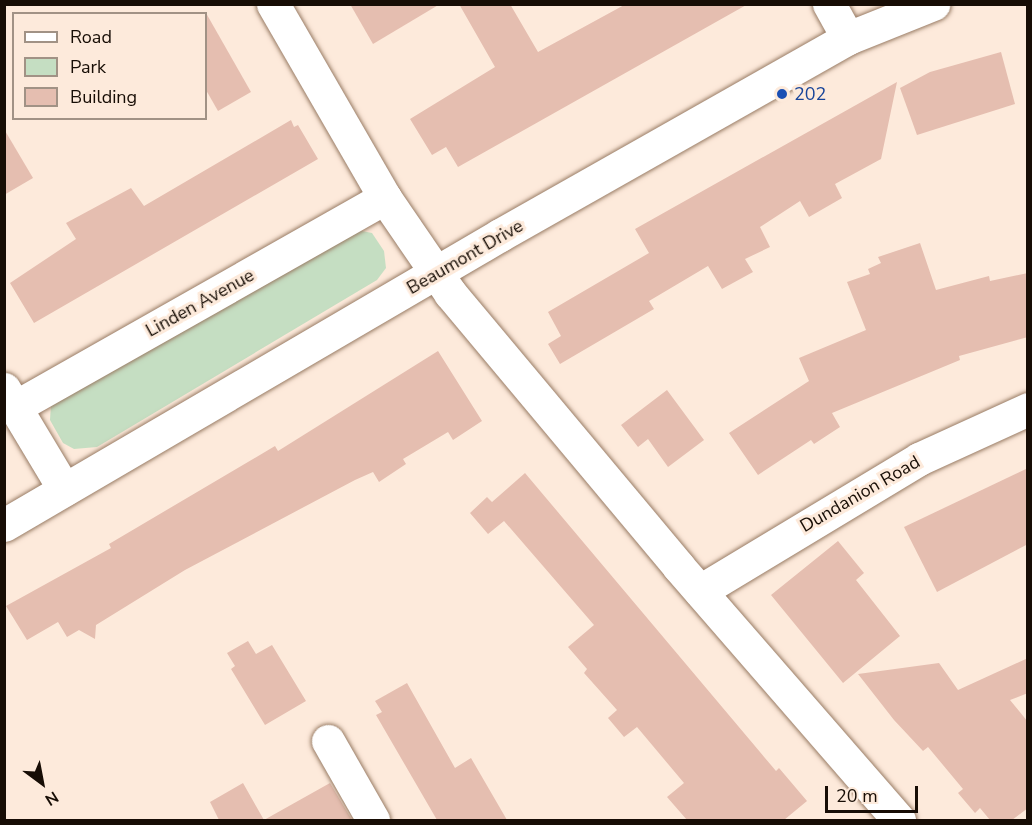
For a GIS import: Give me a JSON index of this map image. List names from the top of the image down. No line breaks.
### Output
{"streets":{"street":["Beaumont Drive","Linden Avenue","Dundanion Road"]},"places":["202"],"legend":["Road","Park","Building"],"scale_bar":"20 m","north":"bottom right"}
